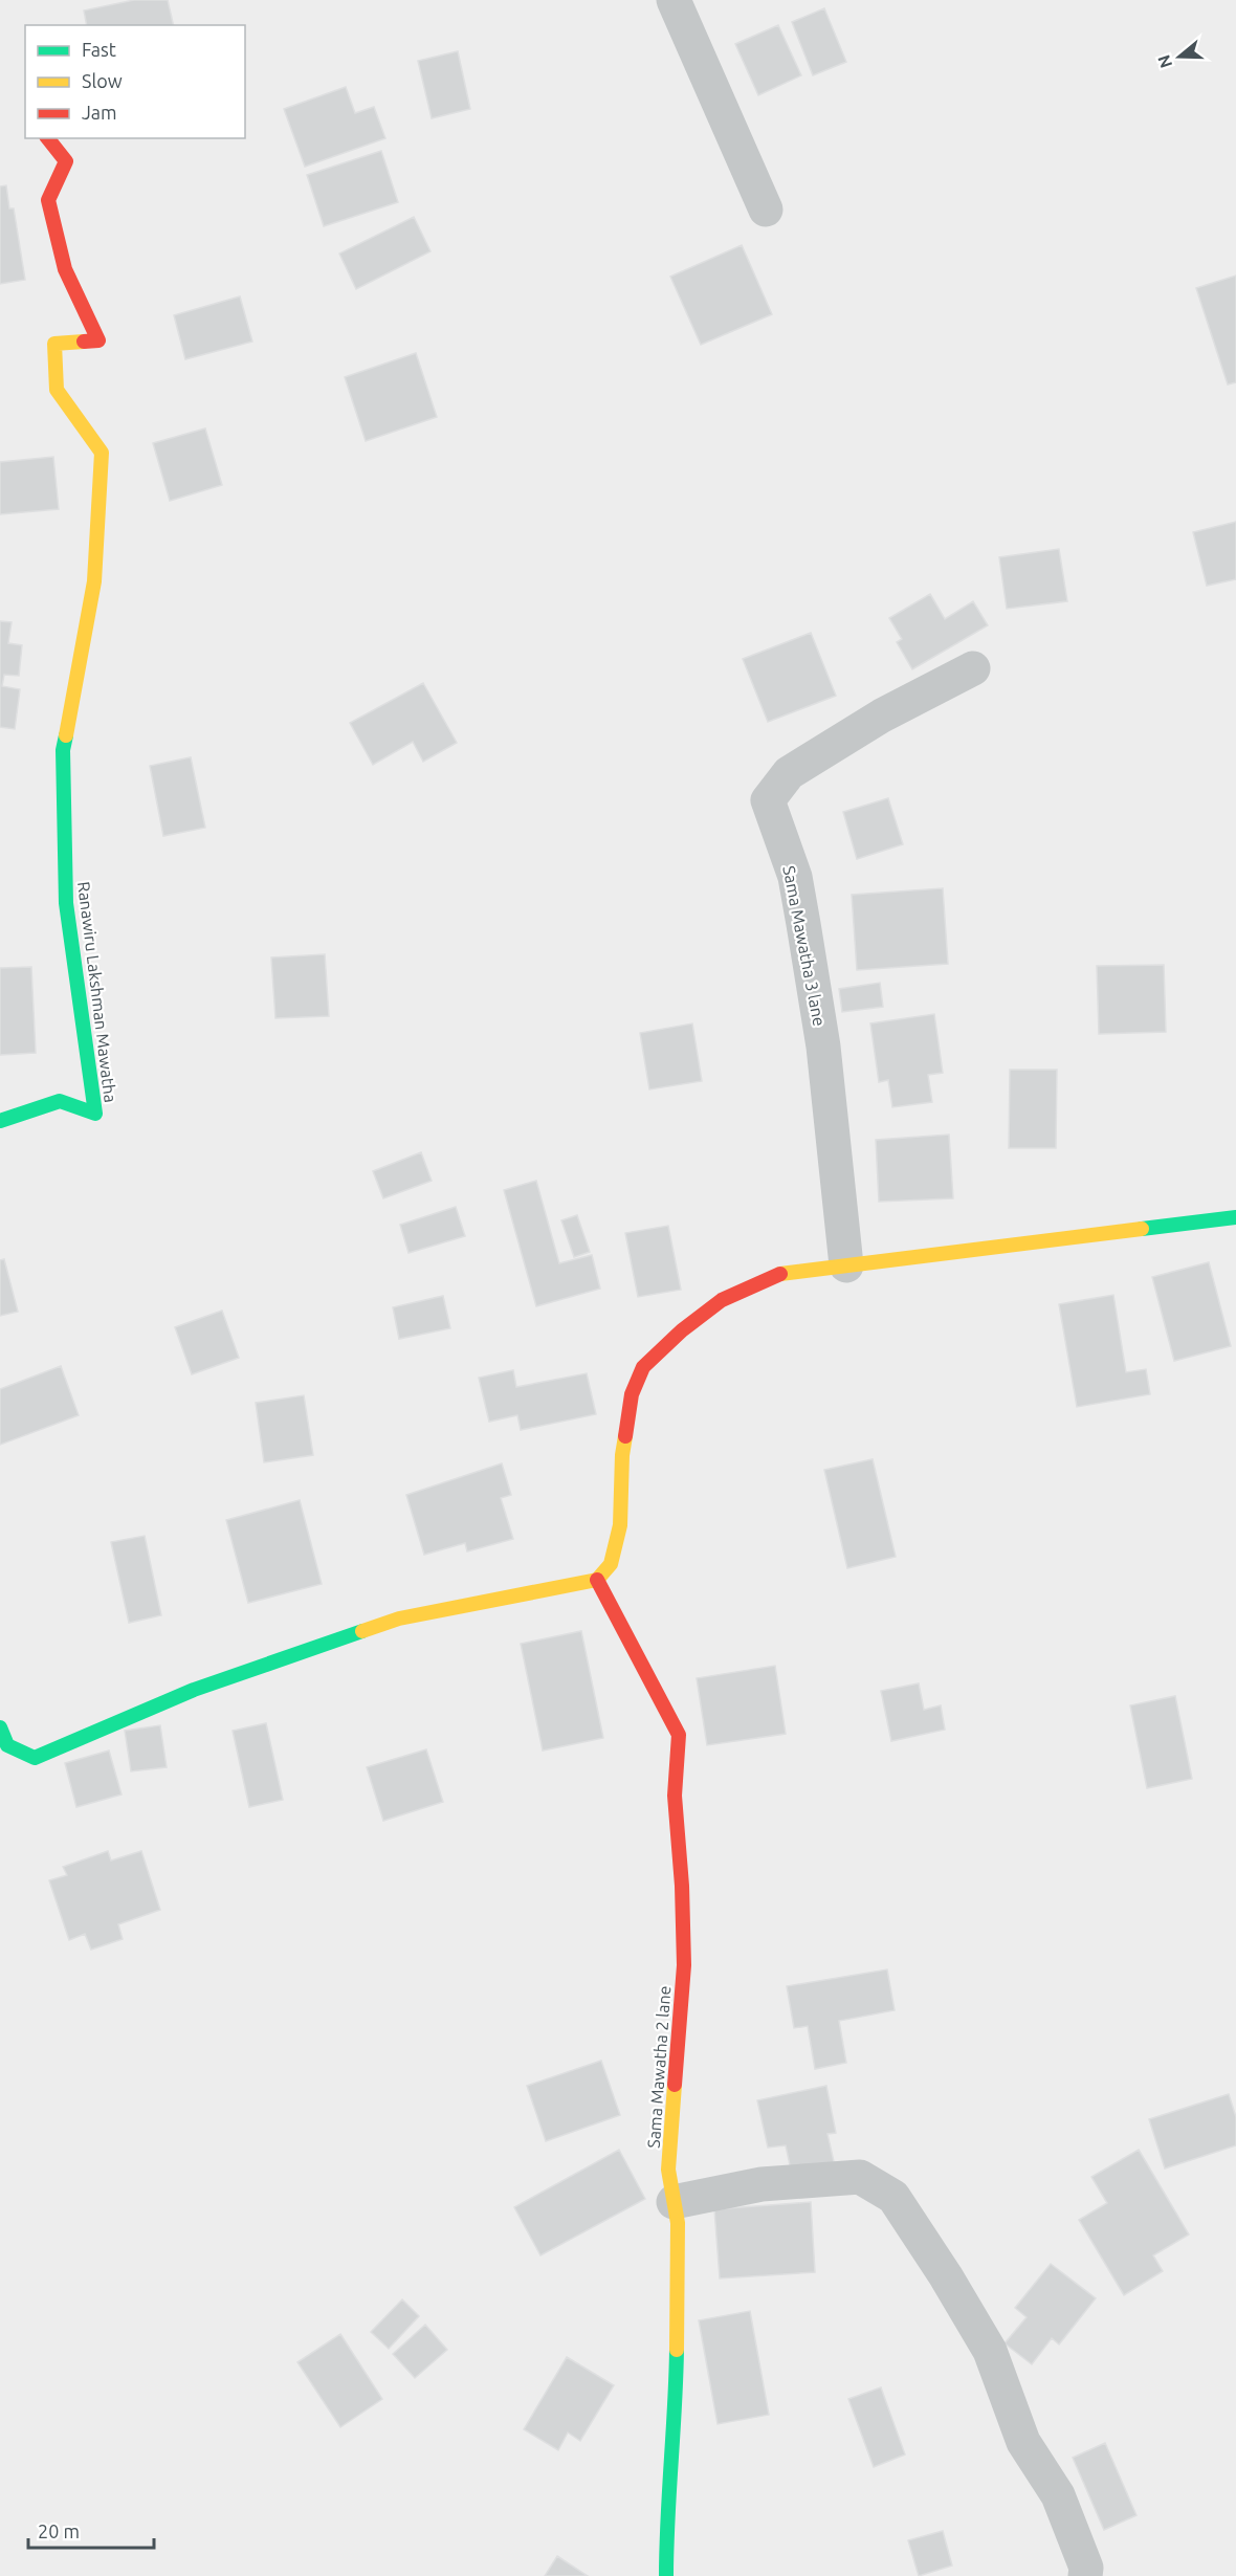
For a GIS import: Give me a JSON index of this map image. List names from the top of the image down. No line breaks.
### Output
{"streets":{"street":["Sama Mawatha 3 lane","Ranawiru Lakshman Mawatha","Sama Mawatha 2 lane"]},"legend":["Fast","Slow","Jam"],"scale_bar":"20 m","north":"left"}
